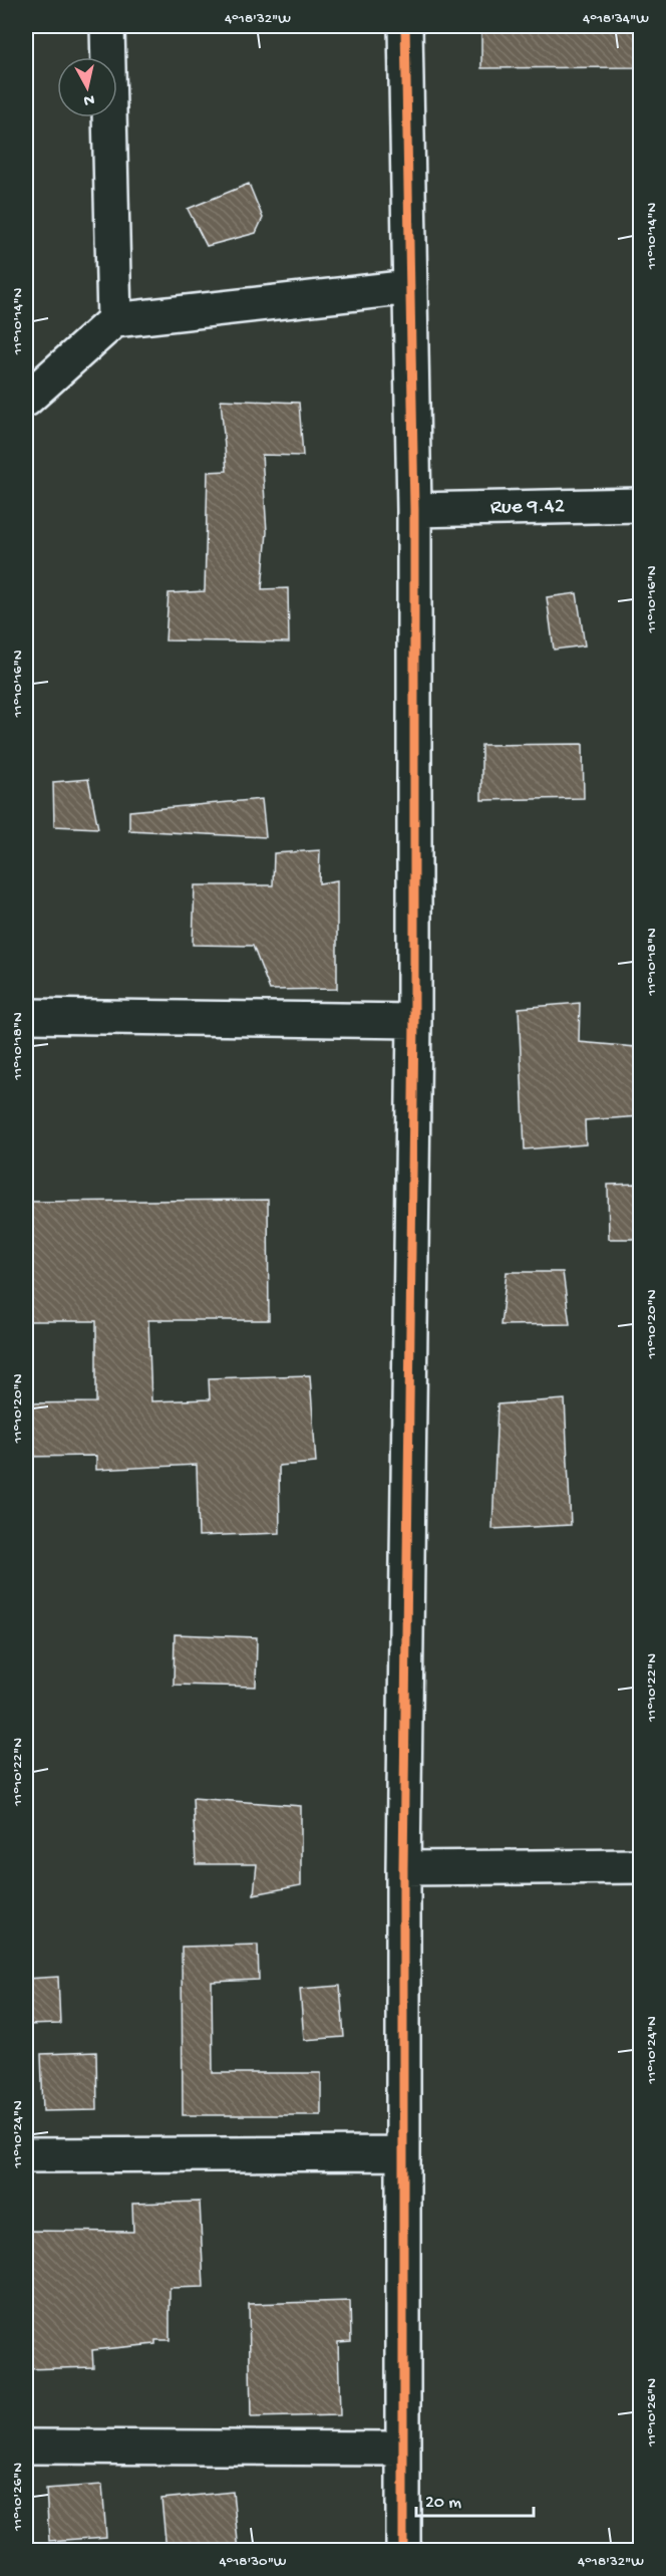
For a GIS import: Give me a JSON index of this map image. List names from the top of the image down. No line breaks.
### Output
{"streets":{"street":["Rue 9.42"]},"scale_bar":"20 m","north":"bottom","coordinates":["4°18'32\"W","4°18'34\"W","11°10'14\"N","11°10'16\"N","11°10'18\"N","11°10'20\"N","11°10'22\"N","11°10'24\"N","11°10'26\"N","4°18'30\"W"]}
